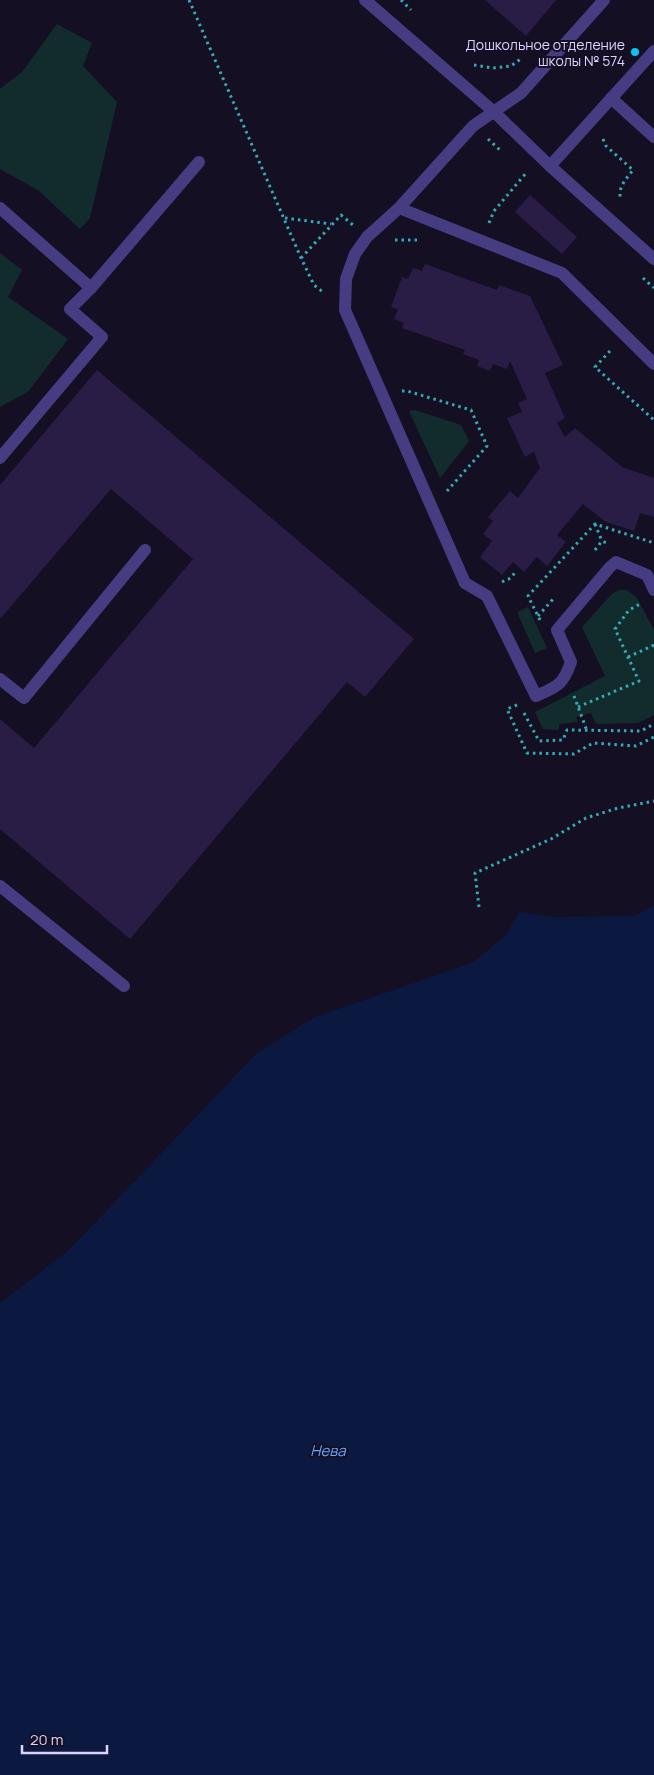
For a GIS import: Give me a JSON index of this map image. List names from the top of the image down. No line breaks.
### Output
{"water":["Нева"],"places":["Дошкольное отделение школы № 574"],"scale_bar":"20 m"}
